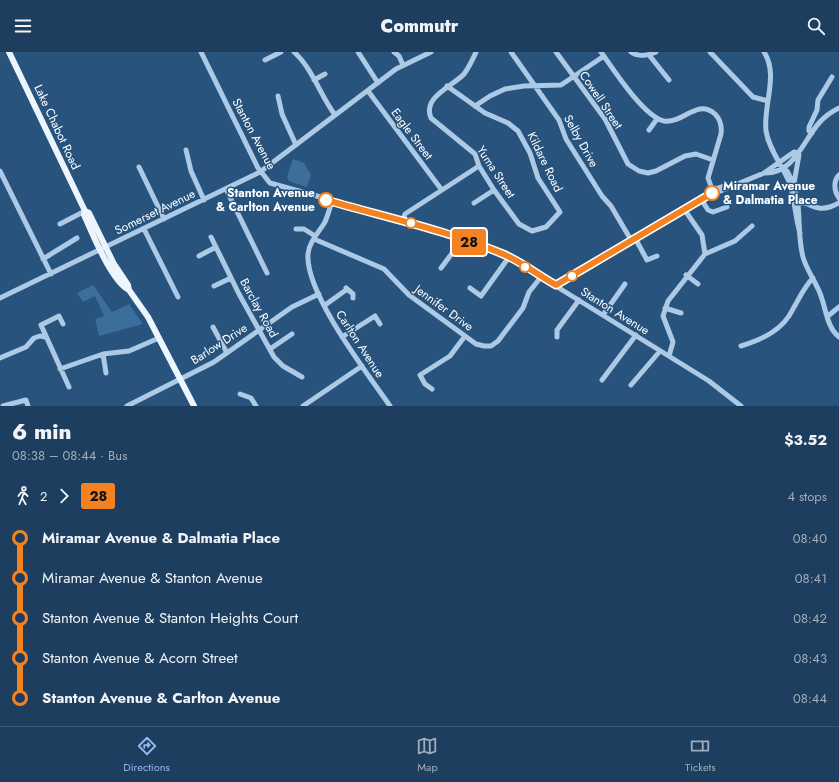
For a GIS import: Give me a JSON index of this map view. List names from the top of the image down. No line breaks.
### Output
{"streets":{"main road":["Lake Chabot Road"],"street":["Cowell Street","Stanton Avenue","Eagle Street","Selby Drive","Kildare Road","Yuma Street","Somerset Avenue","Barclay Road","Jennifer Drive","Barlow Drive","Carlton Avenue"]},"crossings":[["Lake Chabot Road","Somerset Avenue"],["Lake Chabot Road","Barlow Drive"],["Stanton Avenue","Somerset Avenue"],["Stanton Avenue","Jennifer Drive"],["Stanton Avenue","Carlton Avenue"],["Eagle Street","Somerset Avenue"],["Kildare Road","Yuma Street"],["Barclay Road","Barlow Drive"],["Jennifer Drive","Carlton Avenue"],["Barlow Drive","Carlton Avenue"]],"places":["Miramar Avenue & Dalmatia Place","Stanton Avenue & Carlton Avenue"],"lines":["bus line 28"],"page":{"header":"Commutr","on_map":"28","heading":["6 min","08:38 – 08:44 · Bus","$3.52"],"legs":["2","28","4 stops"],"list":[{"name":"Miramar Avenue & Dalmatia Place","value":"08:40"},{"name":"Miramar Avenue & Stanton Avenue","value":"08:41"},{"name":"Stanton Avenue & Stanton Heights Court","value":"08:42"},{"name":"Stanton Avenue & Acorn Street","value":"08:43"},{"name":"Stanton Avenue & Carlton Avenue","value":"08:44"}],"tabs":["Directions","Map","Tickets"]}}
